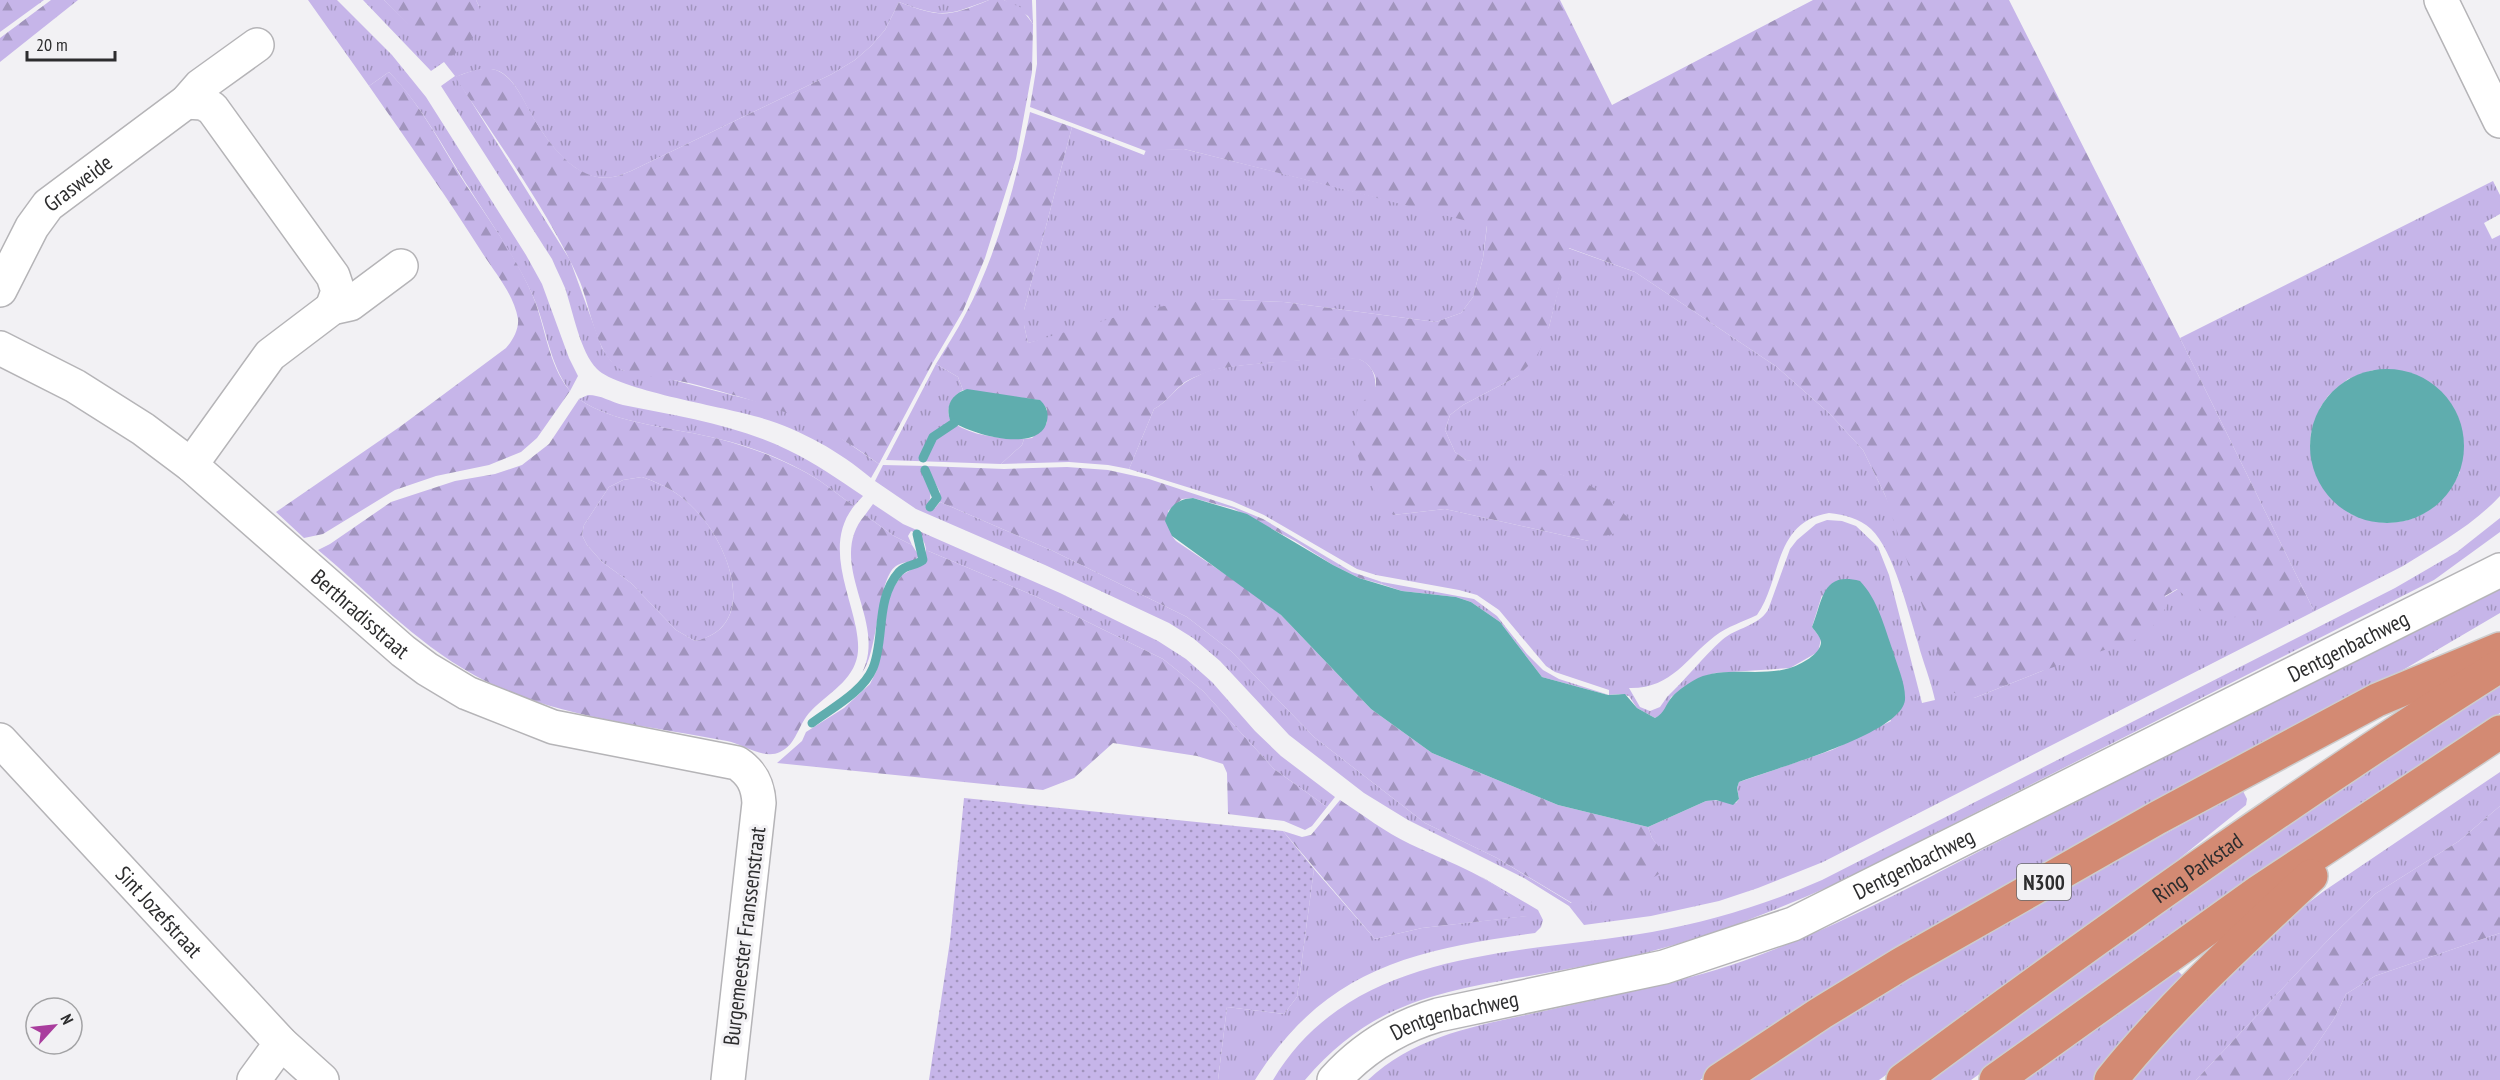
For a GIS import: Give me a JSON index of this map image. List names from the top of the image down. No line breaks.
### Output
{"streets":{"highway":["Ring Parkstad","N300"],"street":["Grasweide","Berthradisstraat","Dentgenbachweg","Sint Jozefstraat","Burgemeester Franssenstraat"]},"crossings":[["Berthradisstraat","Burgemeester Franssenstraat"]],"scale_bar":"20 m","north":"top right"}
